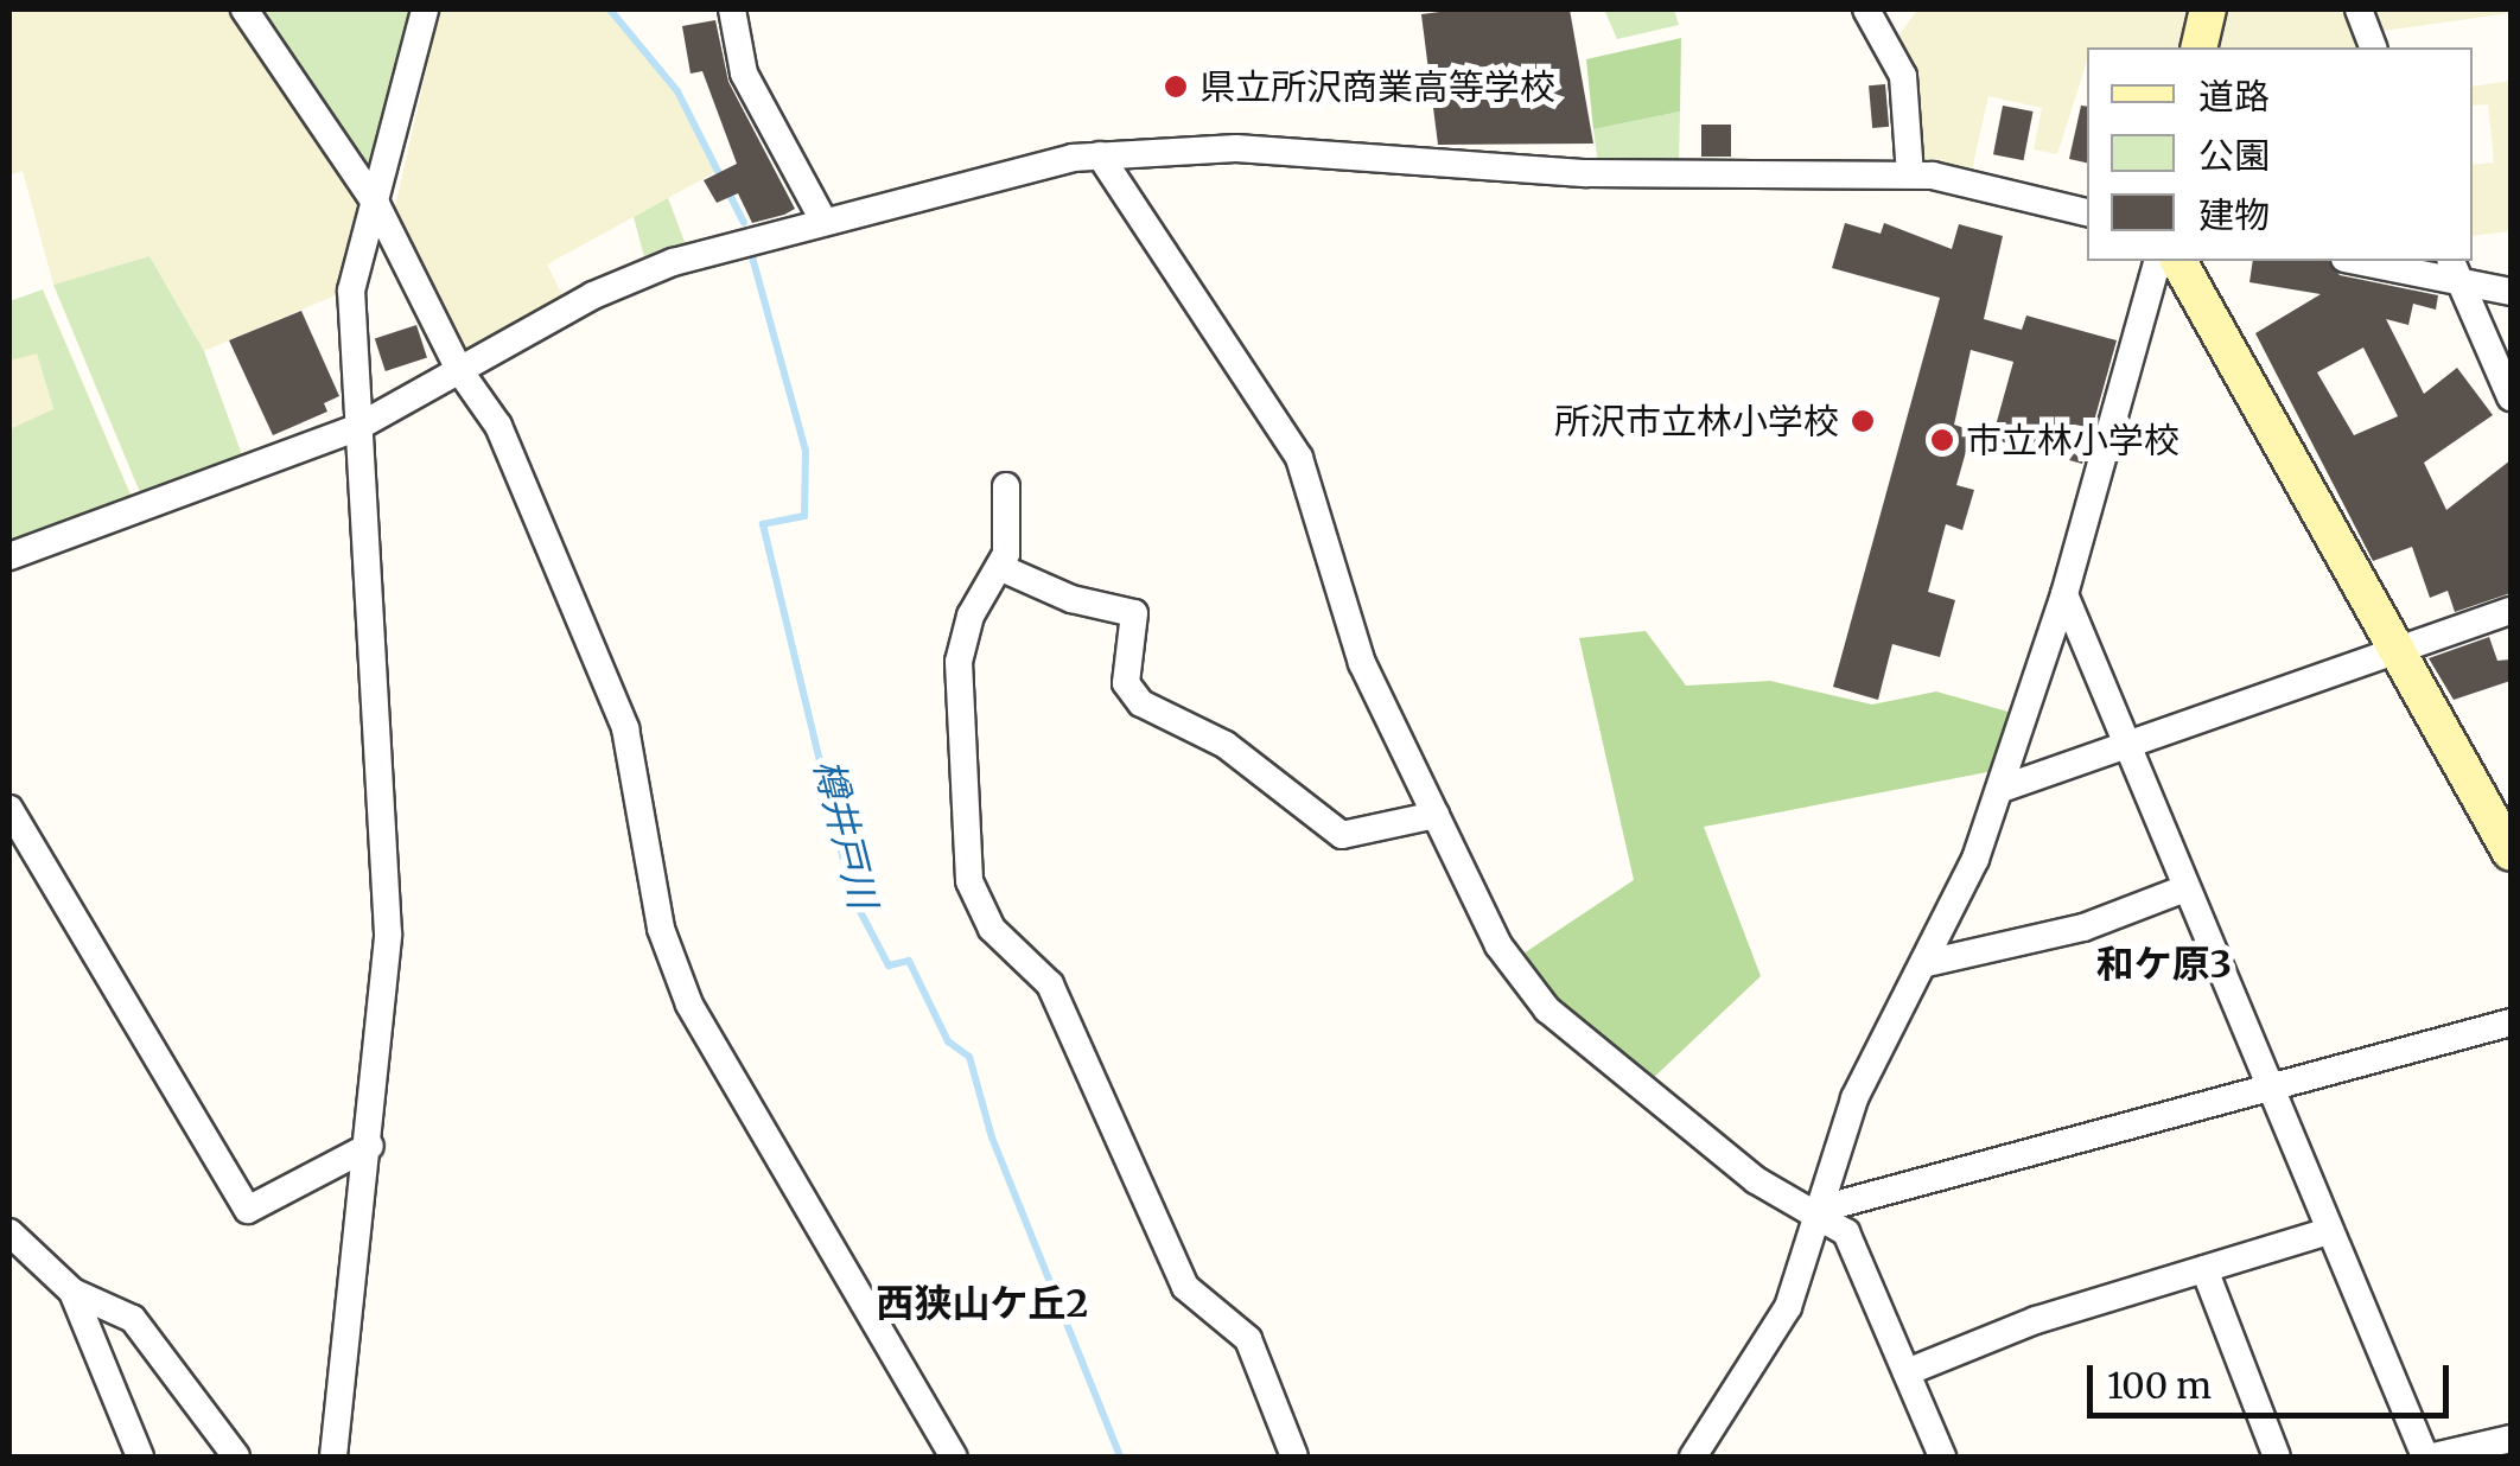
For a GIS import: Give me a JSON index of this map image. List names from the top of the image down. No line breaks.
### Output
{"districts":["和ケ原3","西狭山ケ丘2"],"water":["樽井戸川"],"places":["県立所沢商業高等学校","所沢市立林小学校","市立林小学校"],"legend":["道路","公園","建物"],"scale_bar":"100 m"}
